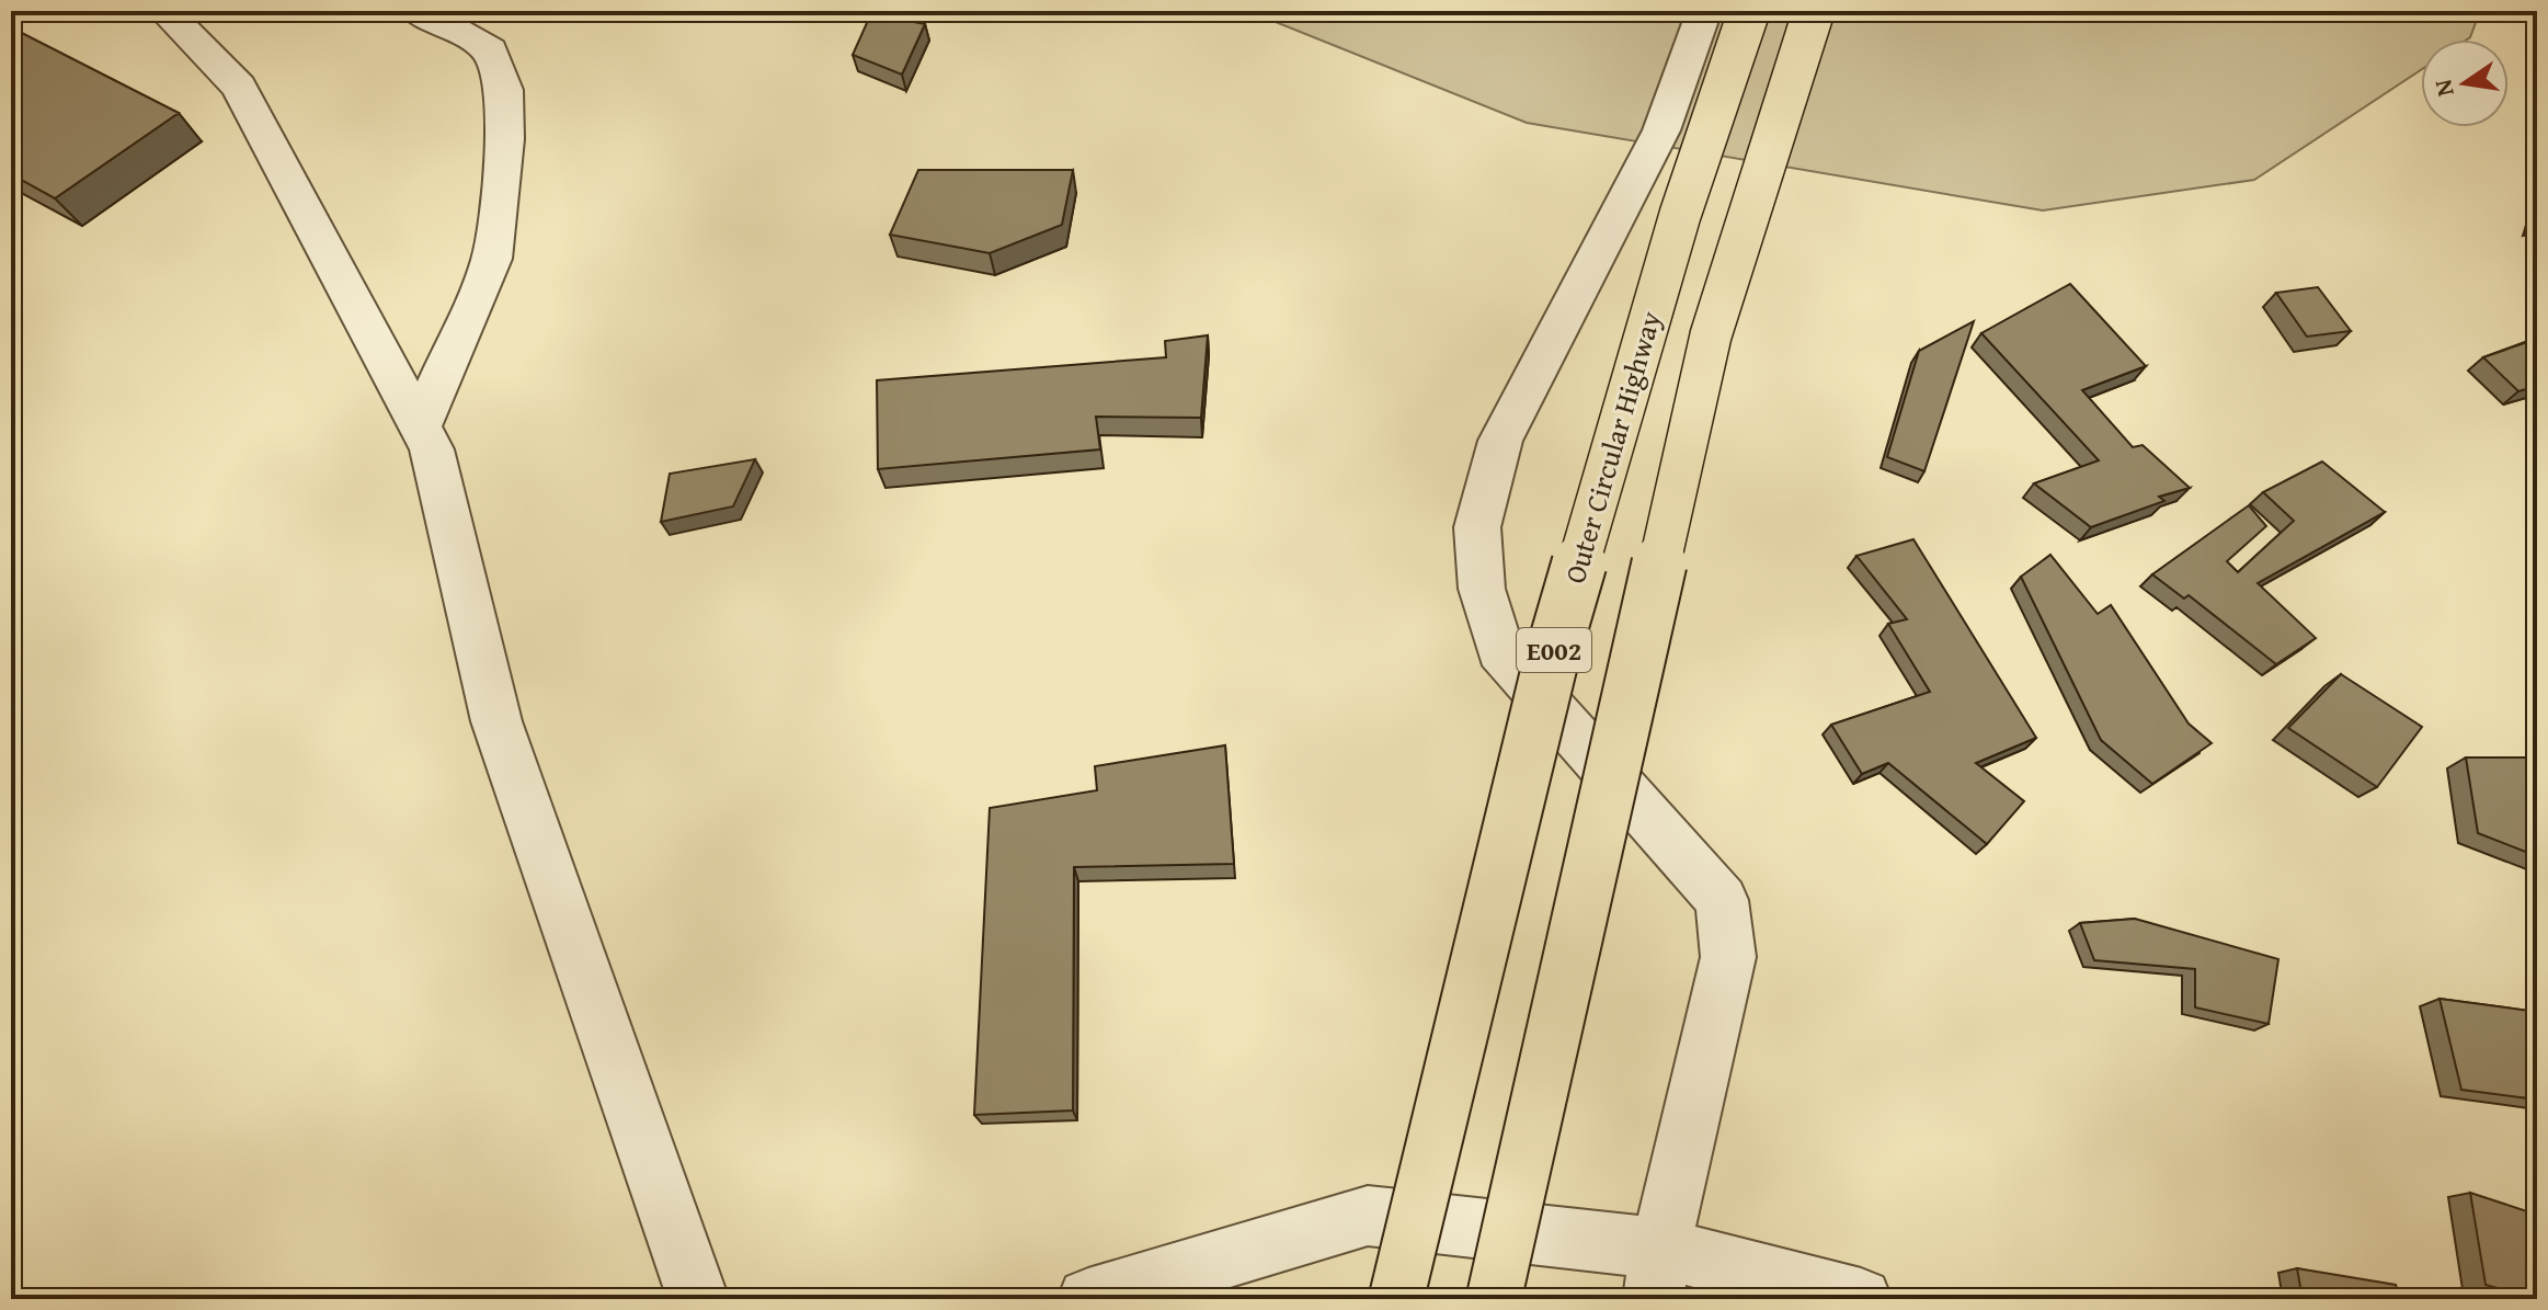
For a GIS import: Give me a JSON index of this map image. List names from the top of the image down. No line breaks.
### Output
{"streets":{"highway":["Outer Circular Highway","E002"]},"north":"left"}
